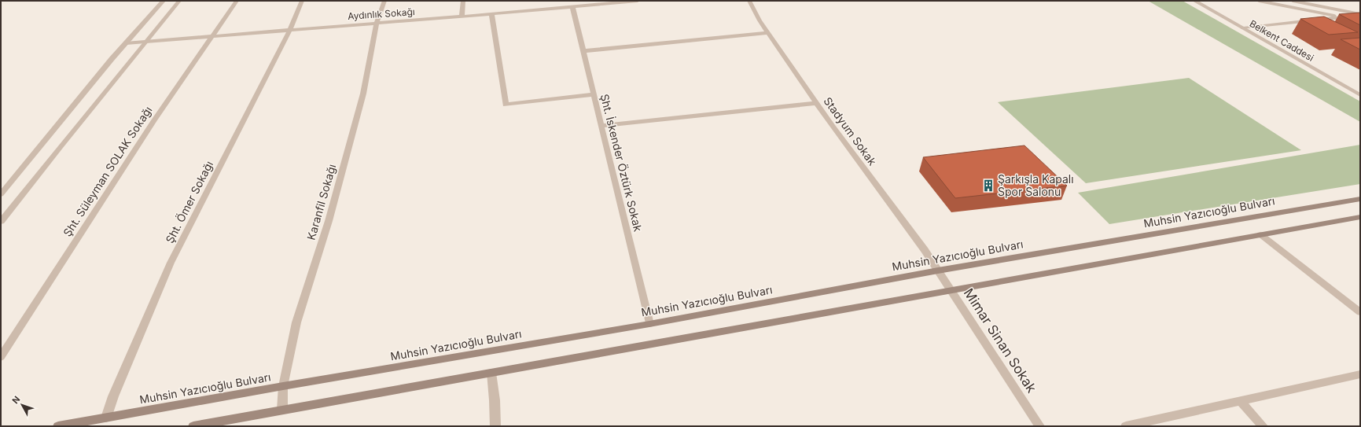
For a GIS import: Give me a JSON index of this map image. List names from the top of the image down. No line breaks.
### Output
{"streets":{"main road":["Muhsin Yazıcıoğlu Bulvarı"],"street":["Aydınlık Sokağı","Belkent Caddesi","Stadyum Sokak","Şht. İskender Öztürk Sokak","Şht. Süleyman SOLAK Sokağı","Şht. Ömer Sokağı","Karanfil Sokağı","Mimar Sinan Sokak"]},"crossings":[["Aydınlık Sokağı","Şht. İskender Öztürk Sokak"],["Aydınlık Sokağı","Şht. Süleyman SOLAK Sokağı"],["Aydınlık Sokağı","Şht. Ömer Sokağı"],["Aydınlık Sokağı","Karanfil Sokağı"],["Stadyum Sokak","Muhsin Yazıcıoğlu Bulvarı"],["Stadyum Sokak","Mimar Sinan Sokak"],["Şht. İskender Öztürk Sokak","Muhsin Yazıcıoğlu Bulvarı"],["Şht. Ömer Sokağı","Muhsin Yazıcıoğlu Bulvarı"],["Karanfil Sokağı","Muhsin Yazıcıoğlu Bulvarı"],["Muhsin Yazıcıoğlu Bulvarı","Mimar Sinan Sokak"]],"places":{"building":["Şarkışla Kapalı Spor Salonu"]},"north":"top left"}
